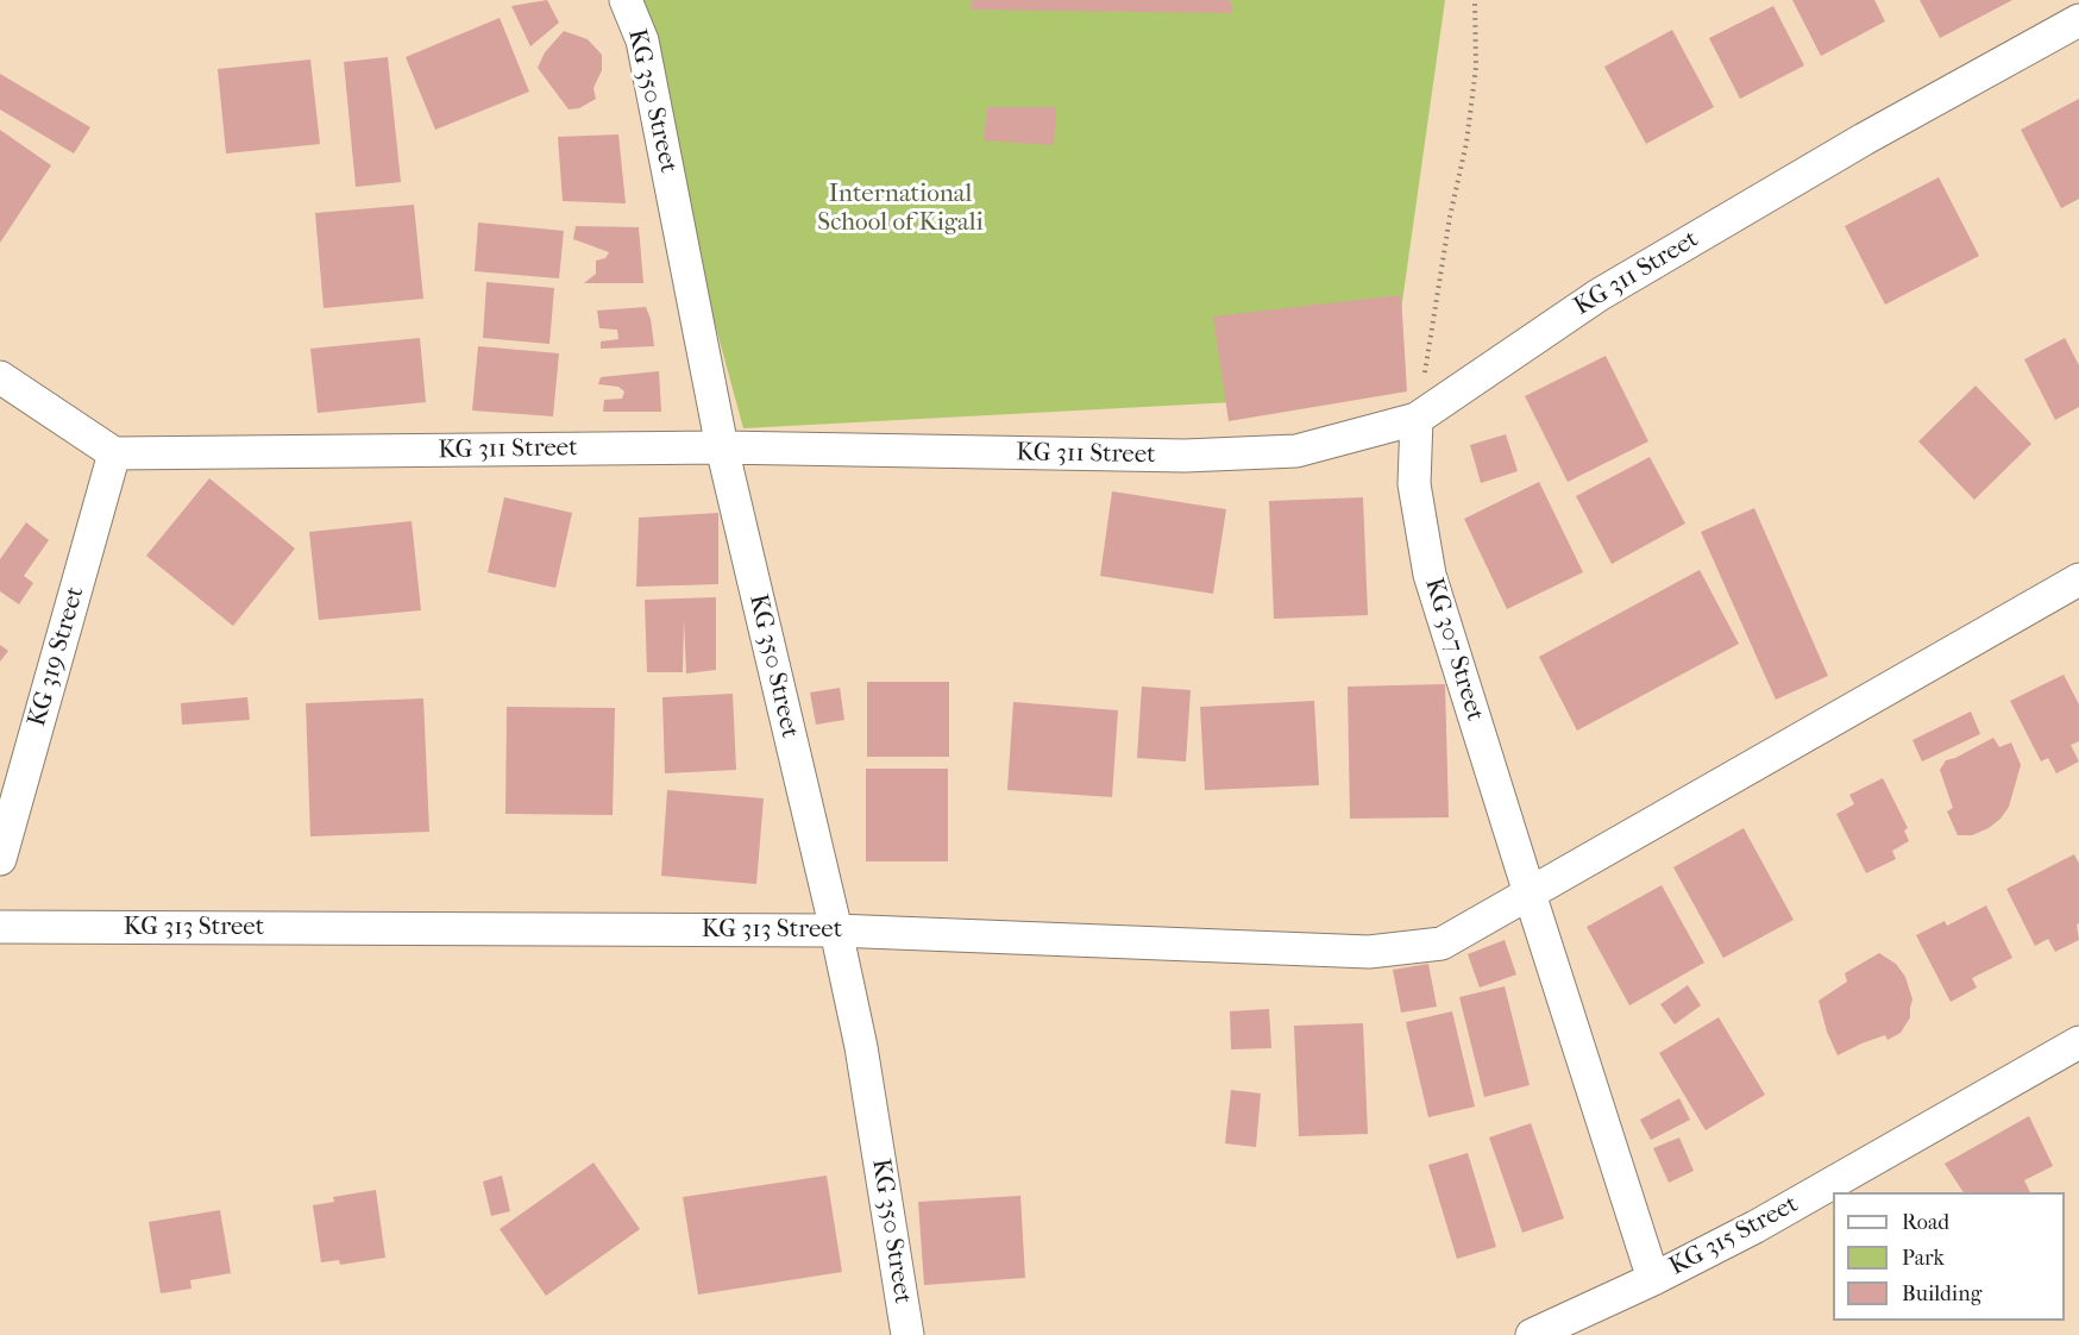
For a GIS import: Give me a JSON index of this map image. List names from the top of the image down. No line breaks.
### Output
{"streets":{"street":["KG 350 Street","KG 311 Street","KG 307 Street","KG 319 Street","KG 313 Street","KG 315 Street"]},"crossings":[["KG 350 Street","KG 311 Street"],["KG 350 Street","KG 313 Street"],["KG 311 Street","KG 307 Street"],["KG 311 Street","KG 319 Street"],["KG 307 Street","KG 313 Street"],["KG 307 Street","KG 315 Street"]],"parks":["International School of Kigali"],"legend":["Road","Park","Building"]}
